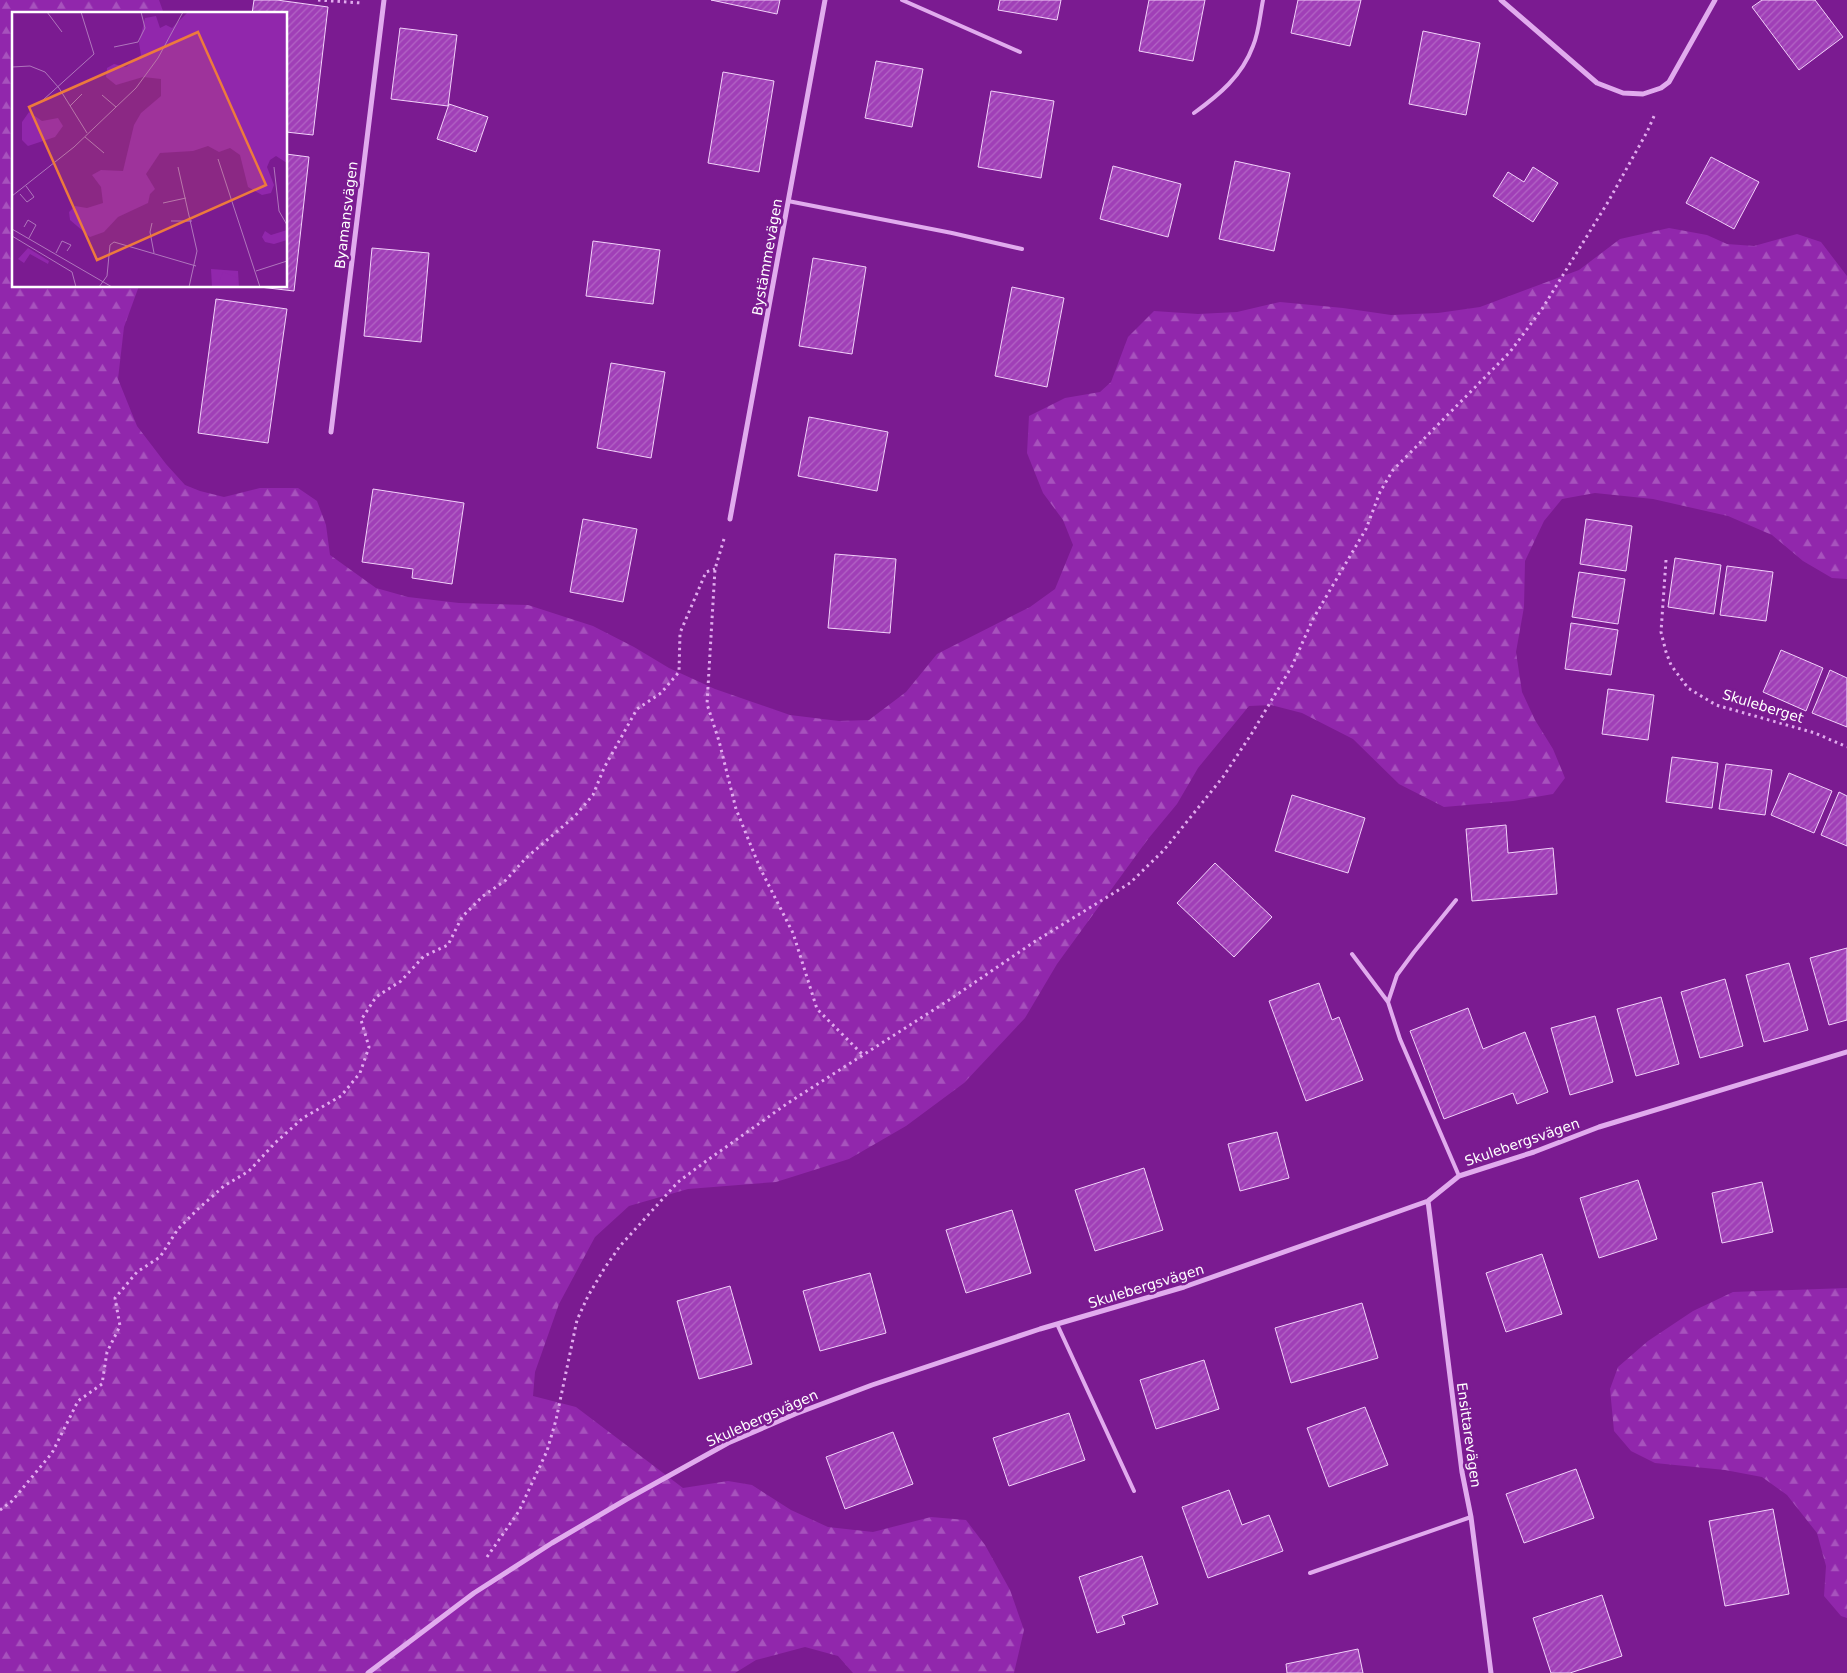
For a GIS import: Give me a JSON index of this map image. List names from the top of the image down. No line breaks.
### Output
{"streets":{"street":["Byamansvägen","Bystämmevägen","Skulebergsvägen","Ensittarevägen"],"path":["Skuleberget"]},"crossings":[["Skulebergsvägen","Ensittarevägen"]]}
